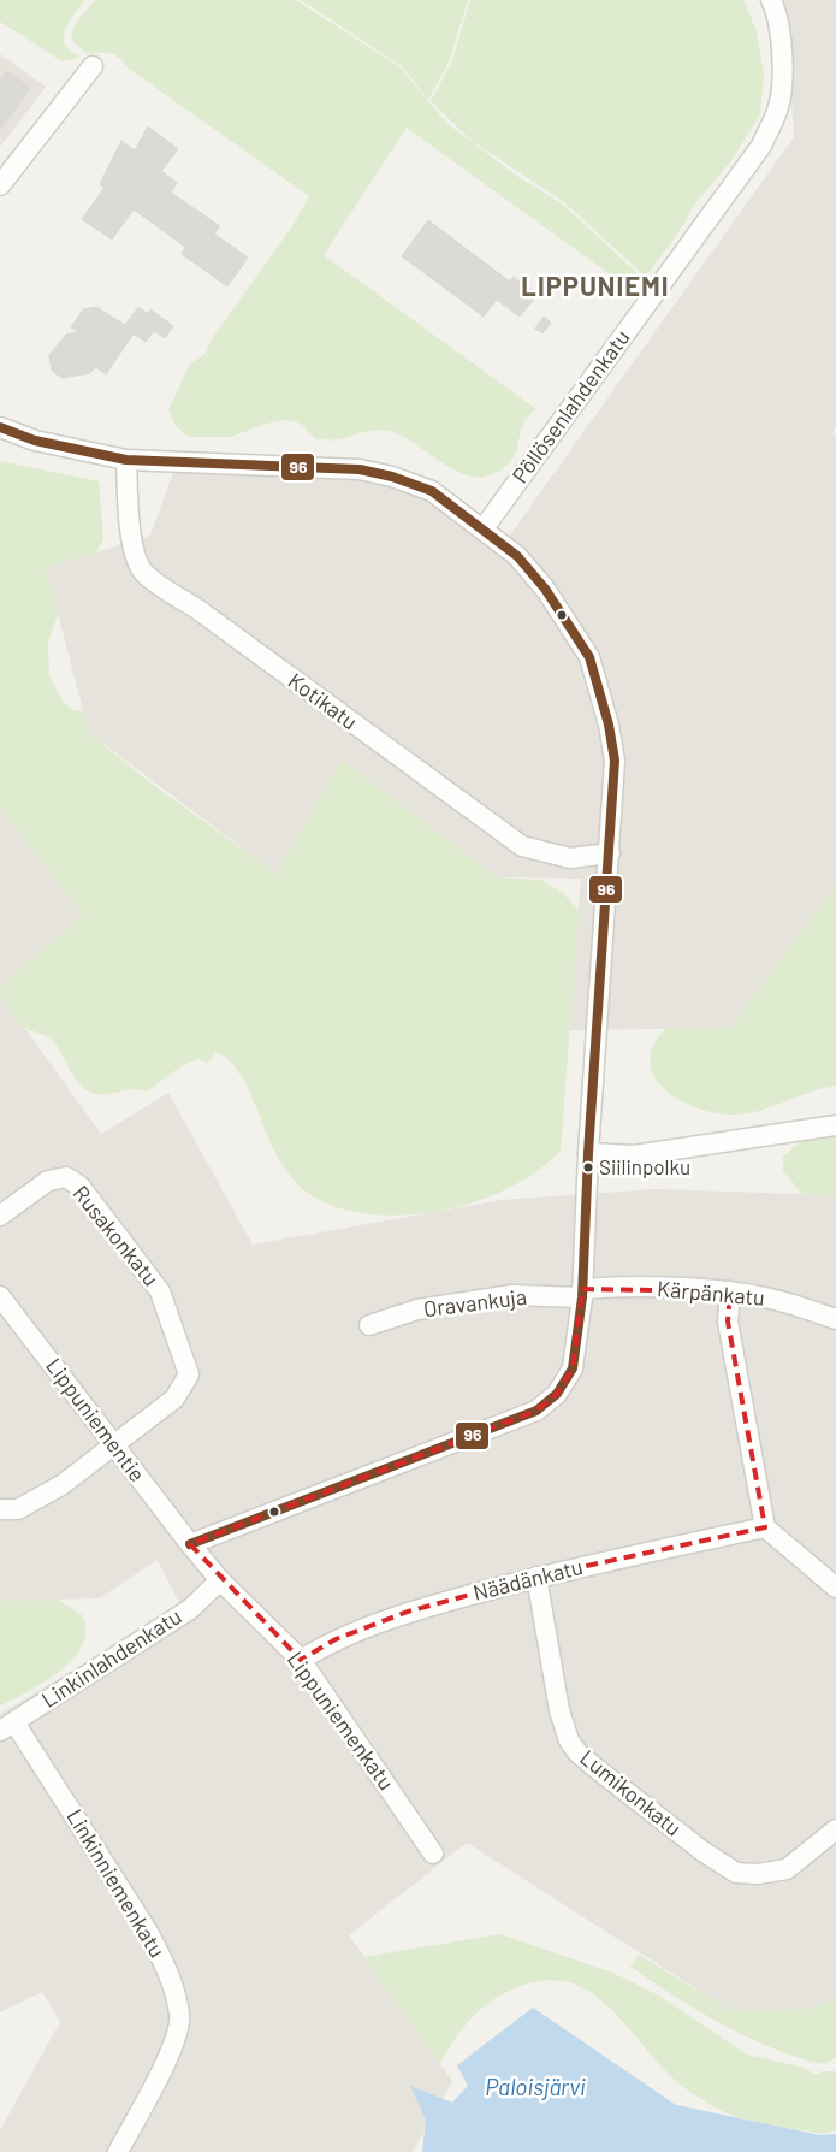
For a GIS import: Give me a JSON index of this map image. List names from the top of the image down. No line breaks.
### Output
{"streets":{"street":["Pöllösenlahdenkatu","Kotikatu","Rusakonkatu","Kärpänkatu","Oravankuja","Lippuniementie","Näädänkatu","Linkinlahdenkatu","Lippuniemenkatu","Lumikonkatu","Linkinniemenkatu"]},"crossings":[["Rusakonkatu","Lippuniementie"],["Kärpänkatu","Oravankuja"],["Lippuniementie","Lippuniemenkatu"],["Näädänkatu","Lippuniemenkatu"],["Näädänkatu","Lumikonkatu"],["Linkinlahdenkatu","Lippuniemenkatu"],["Linkinlahdenkatu","Linkinniemenkatu"]],"districts":["LIPPUNIEMI"],"water":["Paloisjärvi"],"places":["Siilinpolku"],"lines":["transit line 96"]}
